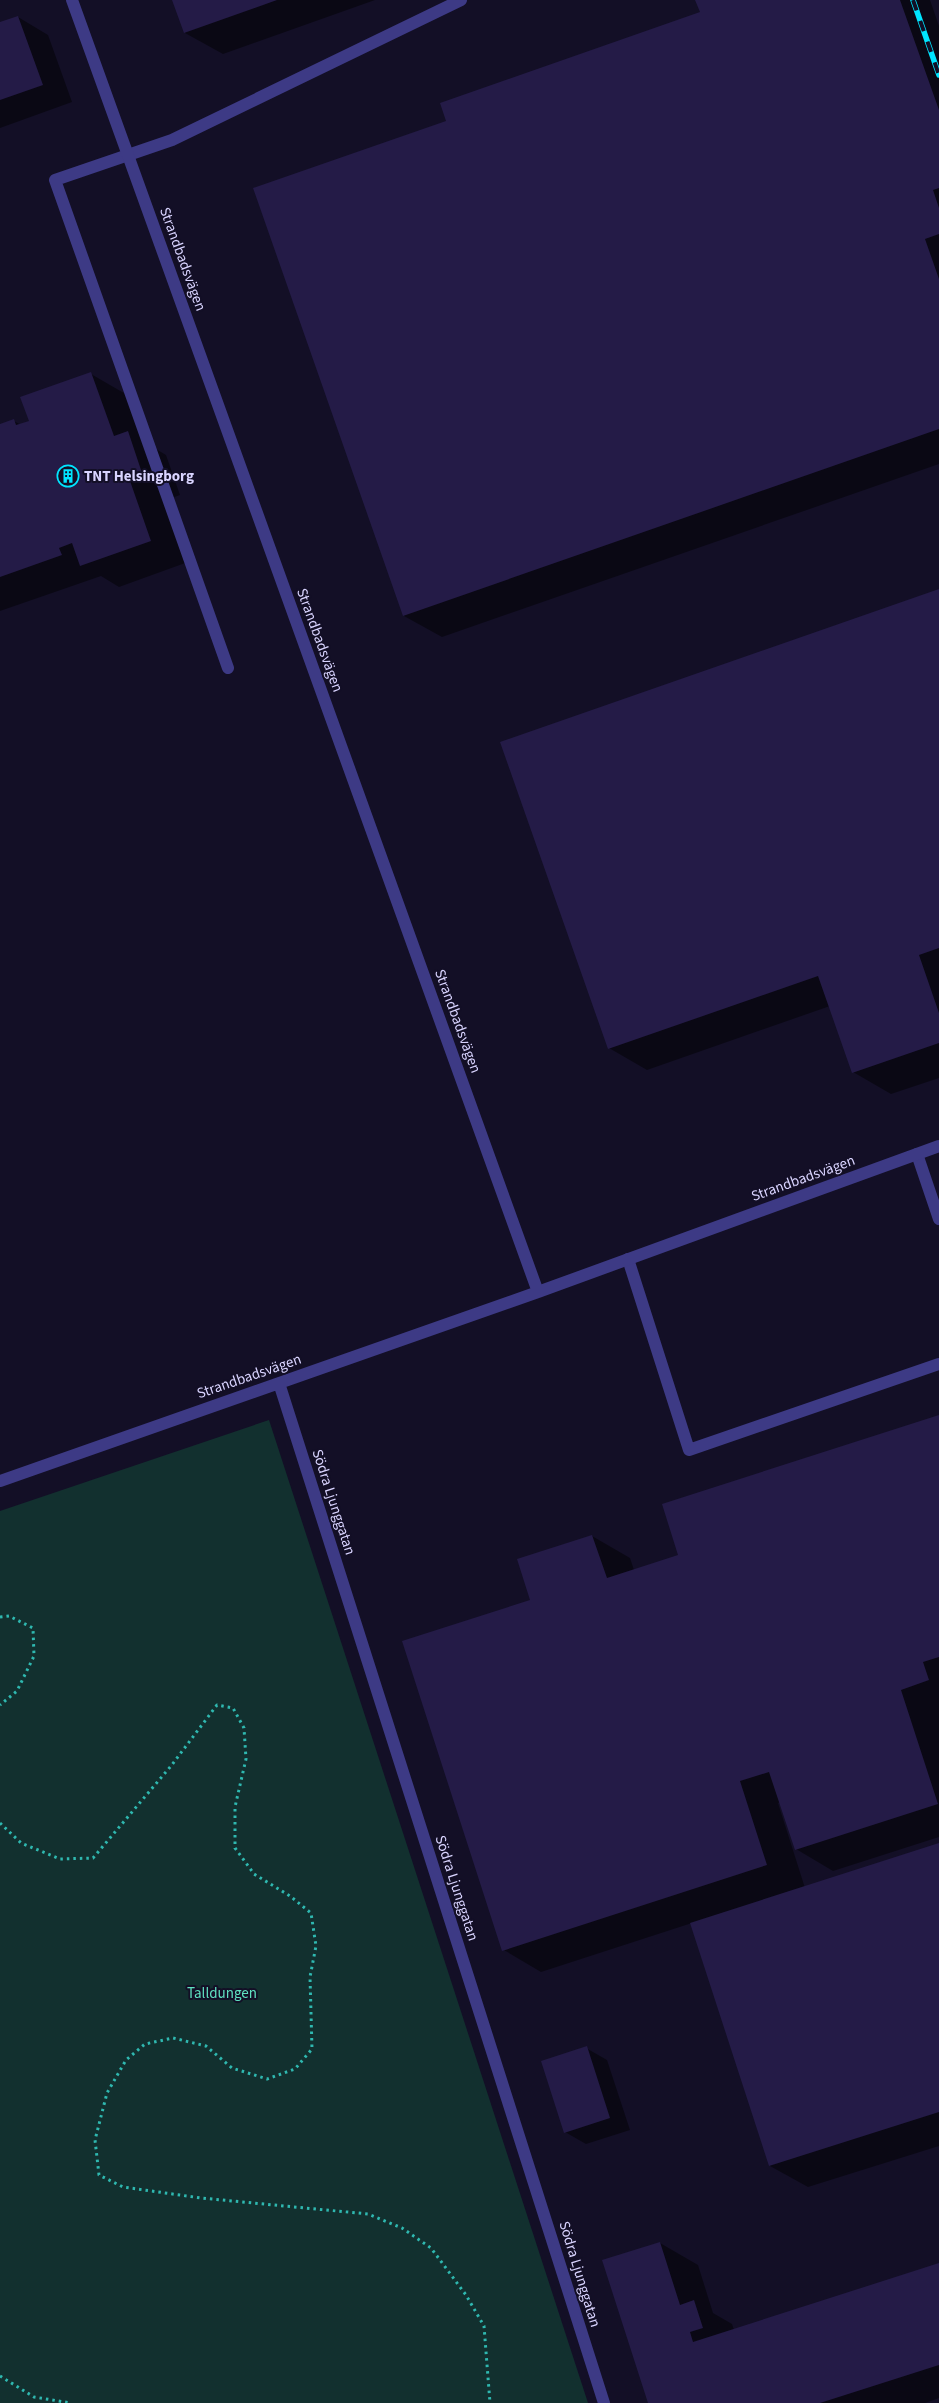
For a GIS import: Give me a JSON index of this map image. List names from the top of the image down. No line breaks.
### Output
{"streets":{"street":["Strandbadsvägen","Södra Ljunggatan"]},"crossings":[["Strandbadsvägen","Södra Ljunggatan"]],"parks":["Talldungen"],"places":{"building":["TNT Helsingborg"]}}
